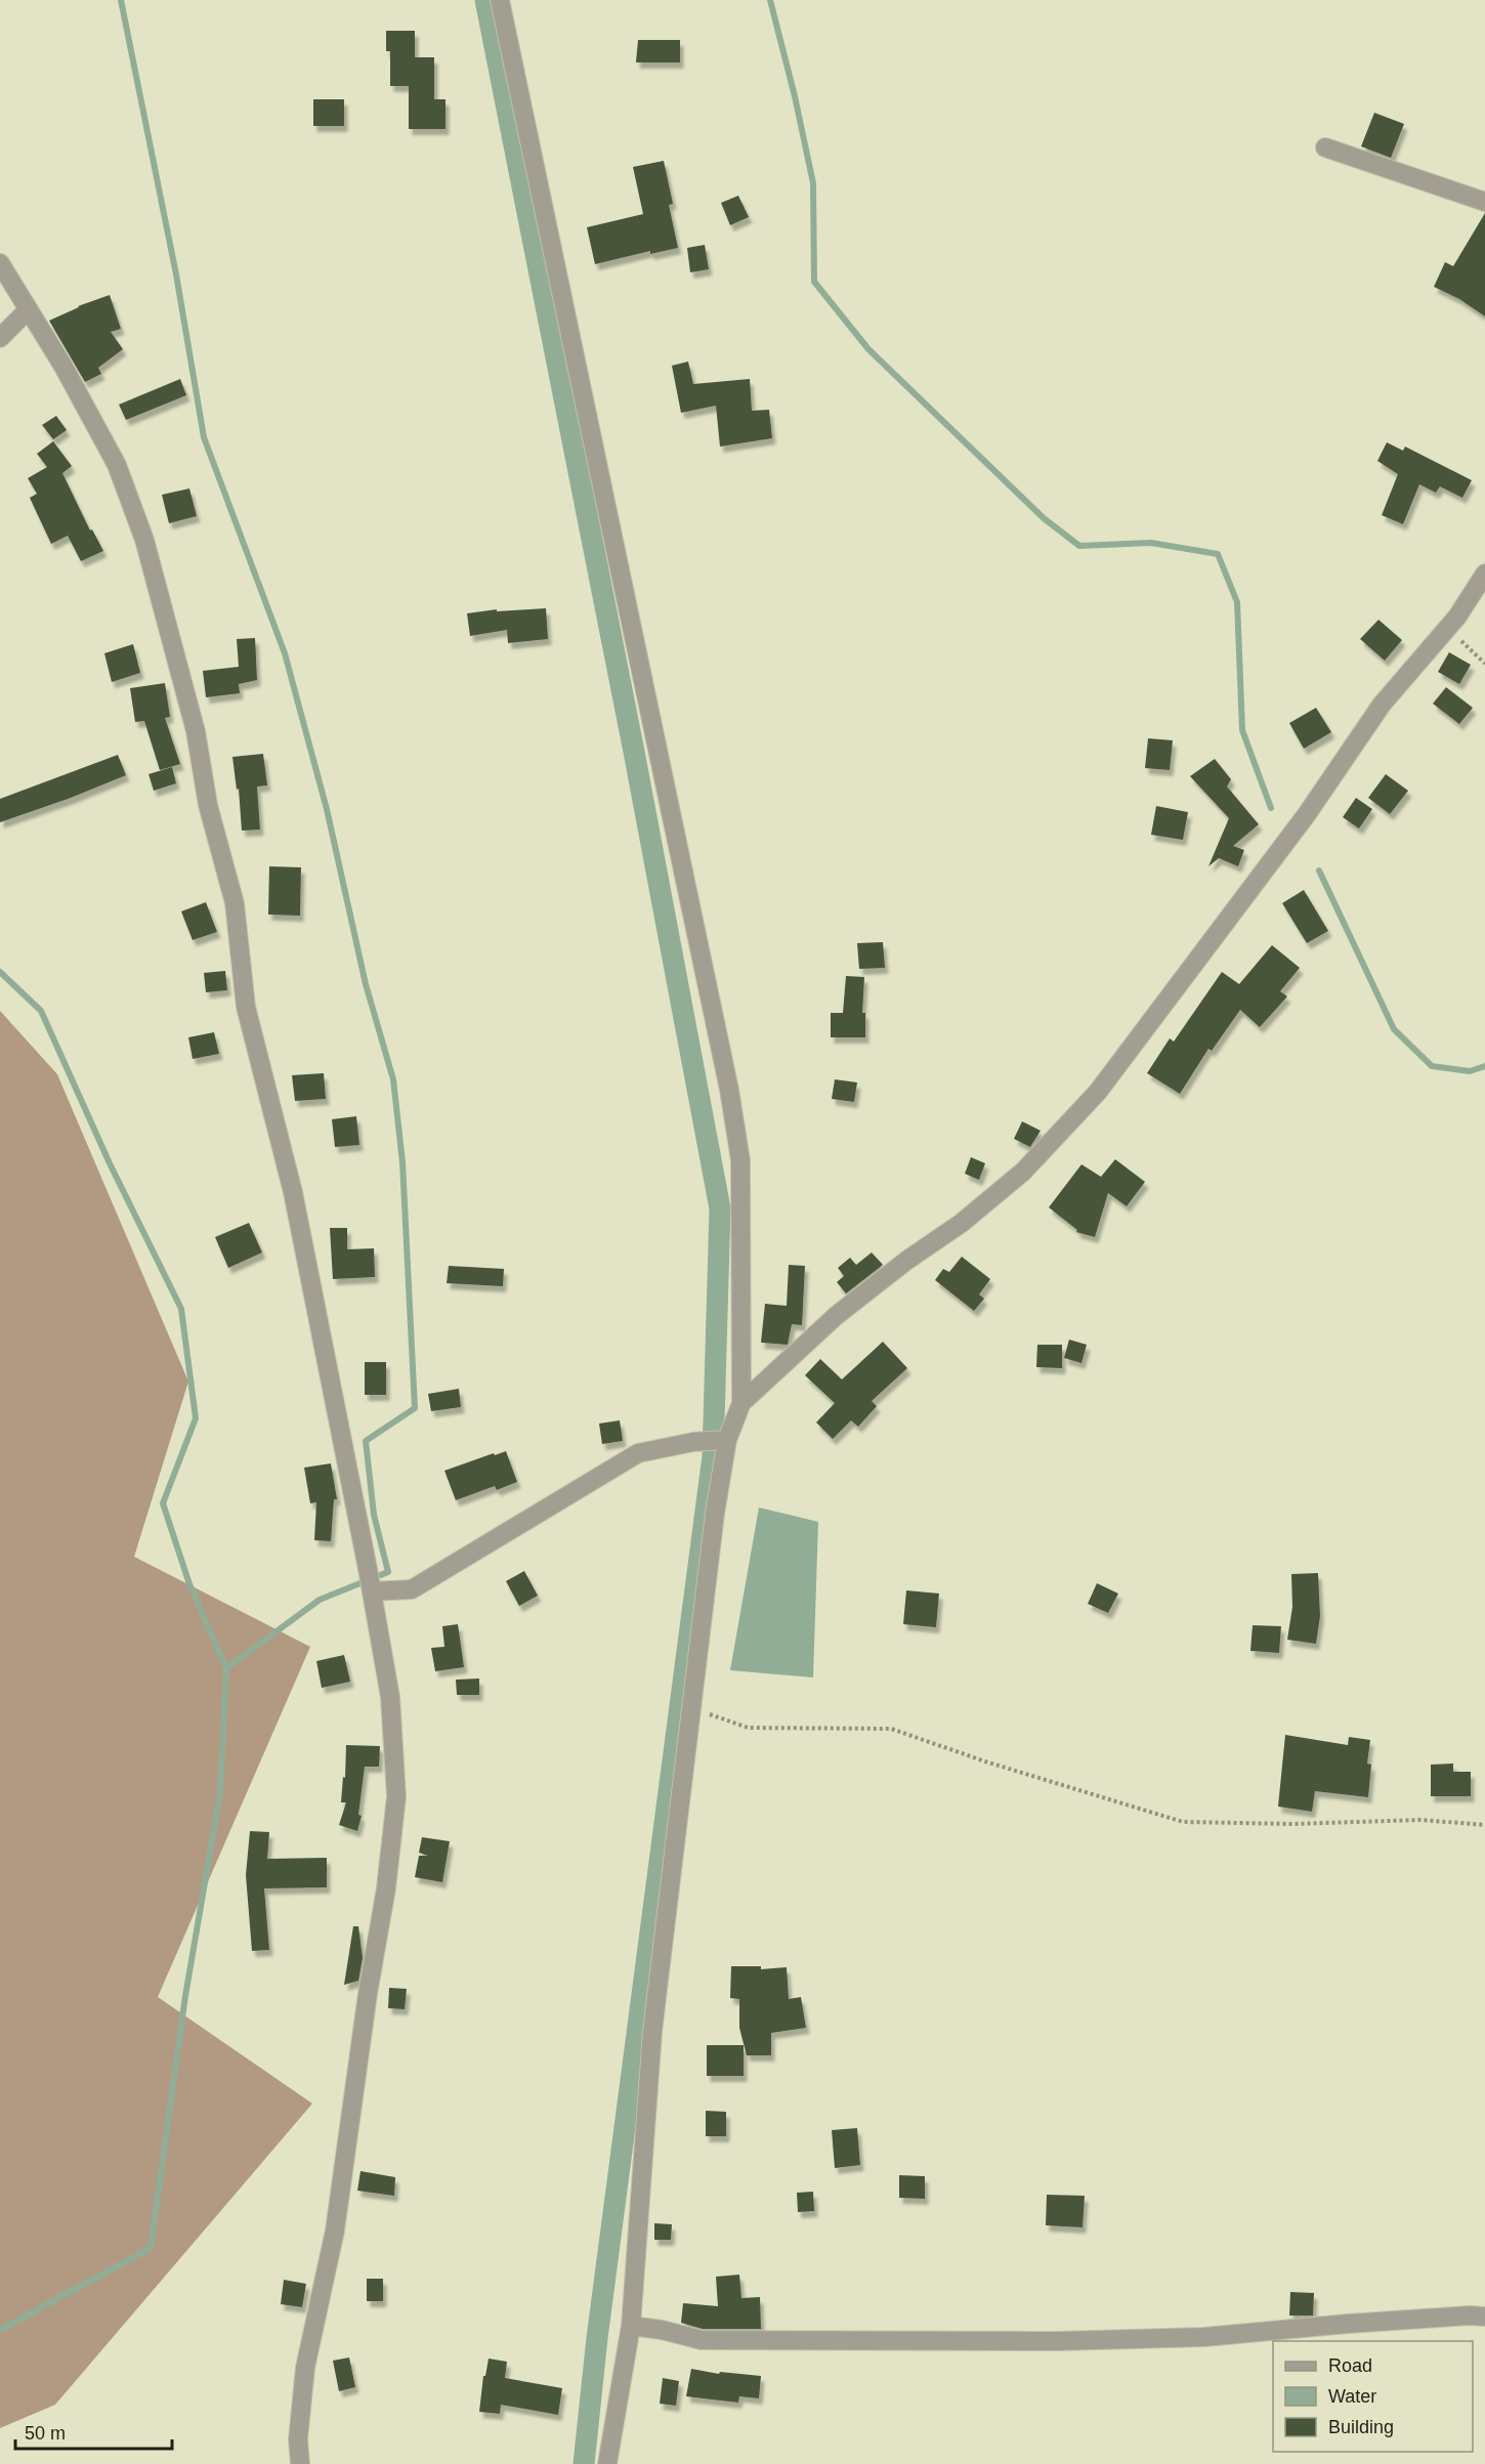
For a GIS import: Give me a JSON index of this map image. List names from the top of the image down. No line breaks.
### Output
{"legend":["Road","Water","Building"],"scale_bar":"50 m"}
